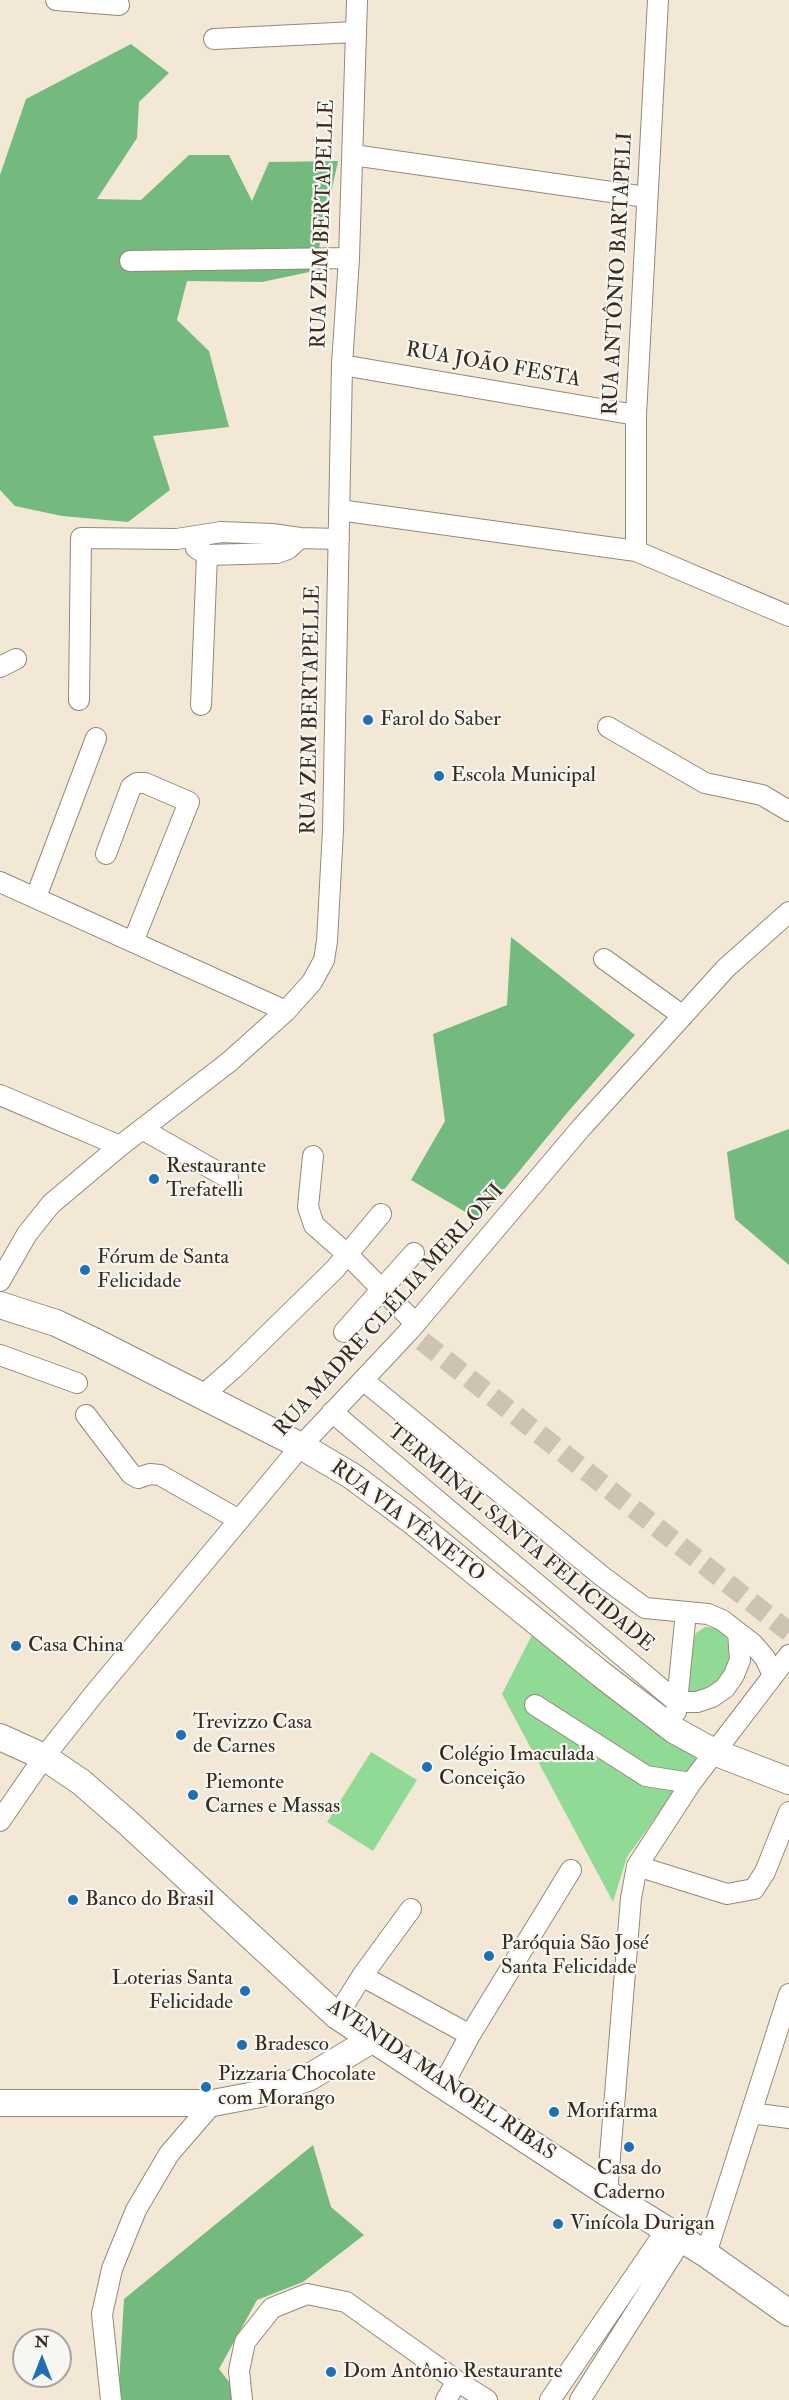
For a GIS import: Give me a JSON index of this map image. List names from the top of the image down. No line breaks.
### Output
{"streets":{"main road":["RUA VIA VÊNETO","AVENIDA MANOEL RIBAS"],"street":["RUA ZEM BERTAPELLE","RUA ANTÔNIO BARTAPELI","RUA JOÃO FESTA","RUA MADRE CLÉLIA MERLONI","TERMINAL SANTA FELICIDADE"]},"crossings":[["RUA ZEM BERTAPELLE","RUA JOÃO FESTA"],["RUA ANTÔNIO BARTAPELI","RUA JOÃO FESTA"],["RUA MADRE CLÉLIA MERLONI","RUA VIA VÊNETO"],["RUA MADRE CLÉLIA MERLONI","TERMINAL SANTA FELICIDADE"],["RUA MADRE CLÉLIA MERLONI","AVENIDA MANOEL RIBAS"],["RUA VIA VÊNETO","TERMINAL SANTA FELICIDADE"]],"places":["Farol do Saber","Escola Municipal","Restaurante Trefatelli","Fórum de Santa Felicidade","Casa China","Trevizzo Casa de Carnes","Colégio Imaculada Conceição","Piemonte Carnes e Massas","Banco do Brasil","Paróquia São José Santa Felicidade","Loterias Santa Felicidade","Bradesco","Pizzaria Chocolate com Morango","Morifarma","Casa do Caderno","Vinícola Durigan","Dom Antônio Restaurante"],"north":"top"}
